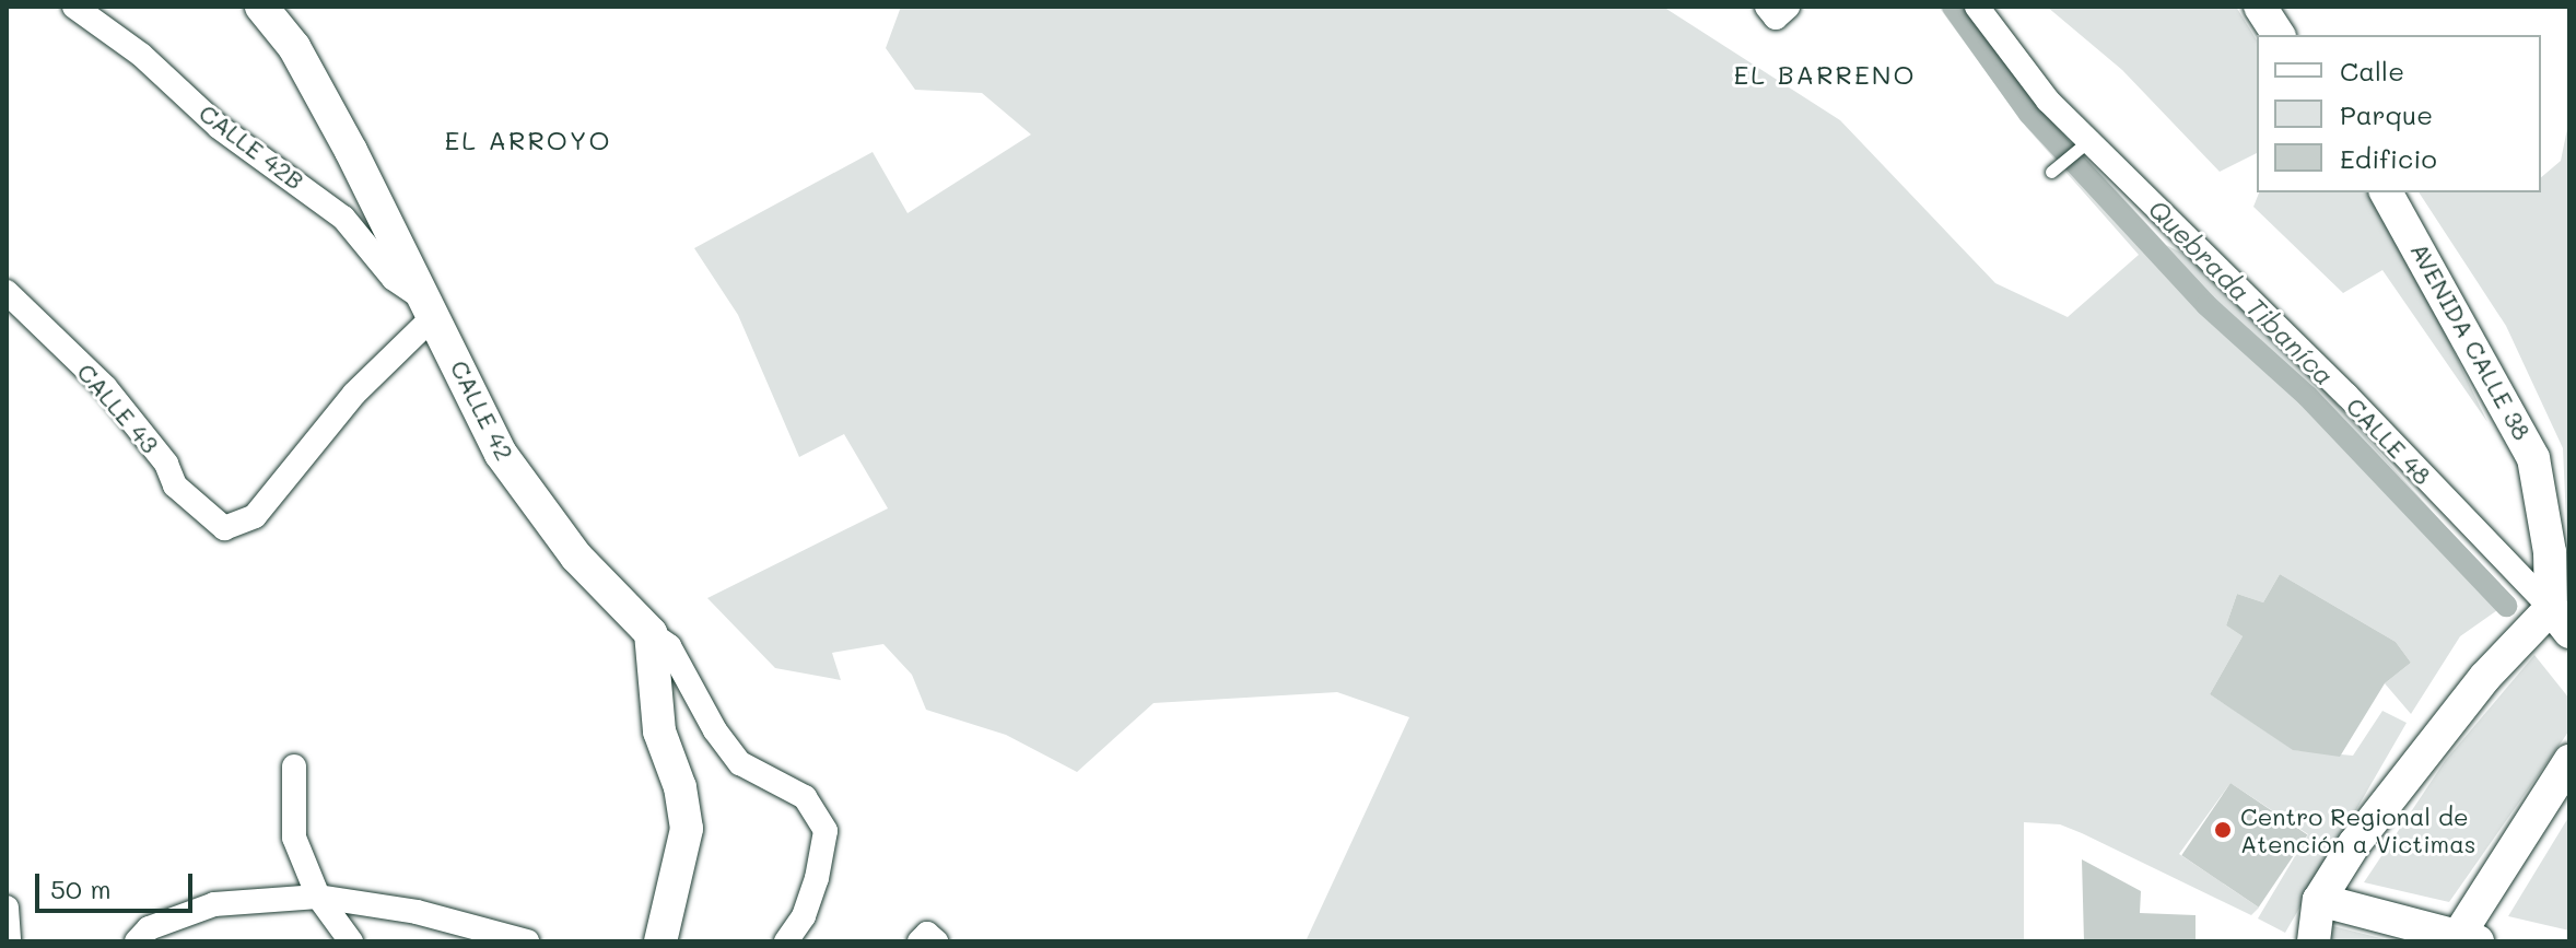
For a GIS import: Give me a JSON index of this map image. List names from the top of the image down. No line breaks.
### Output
{"streets":{"street":["CALLE 42B","AVENIDA CALLE 38","CALLE 43","CALLE 42","CALLE 48"]},"crossings":[["CALLE 42B","CALLE 43"],["CALLE 42B","CALLE 42"],["AVENIDA CALLE 38","CALLE 48"],["CALLE 43","CALLE 42"]],"districts":["EL BARRENO","EL ARROYO"],"water":["Quebrada Tibaníca"],"places":["Centro Regional de Atención a Victimas"],"legend":["Calle","Parque","Edificio"],"scale_bar":"50 m"}
